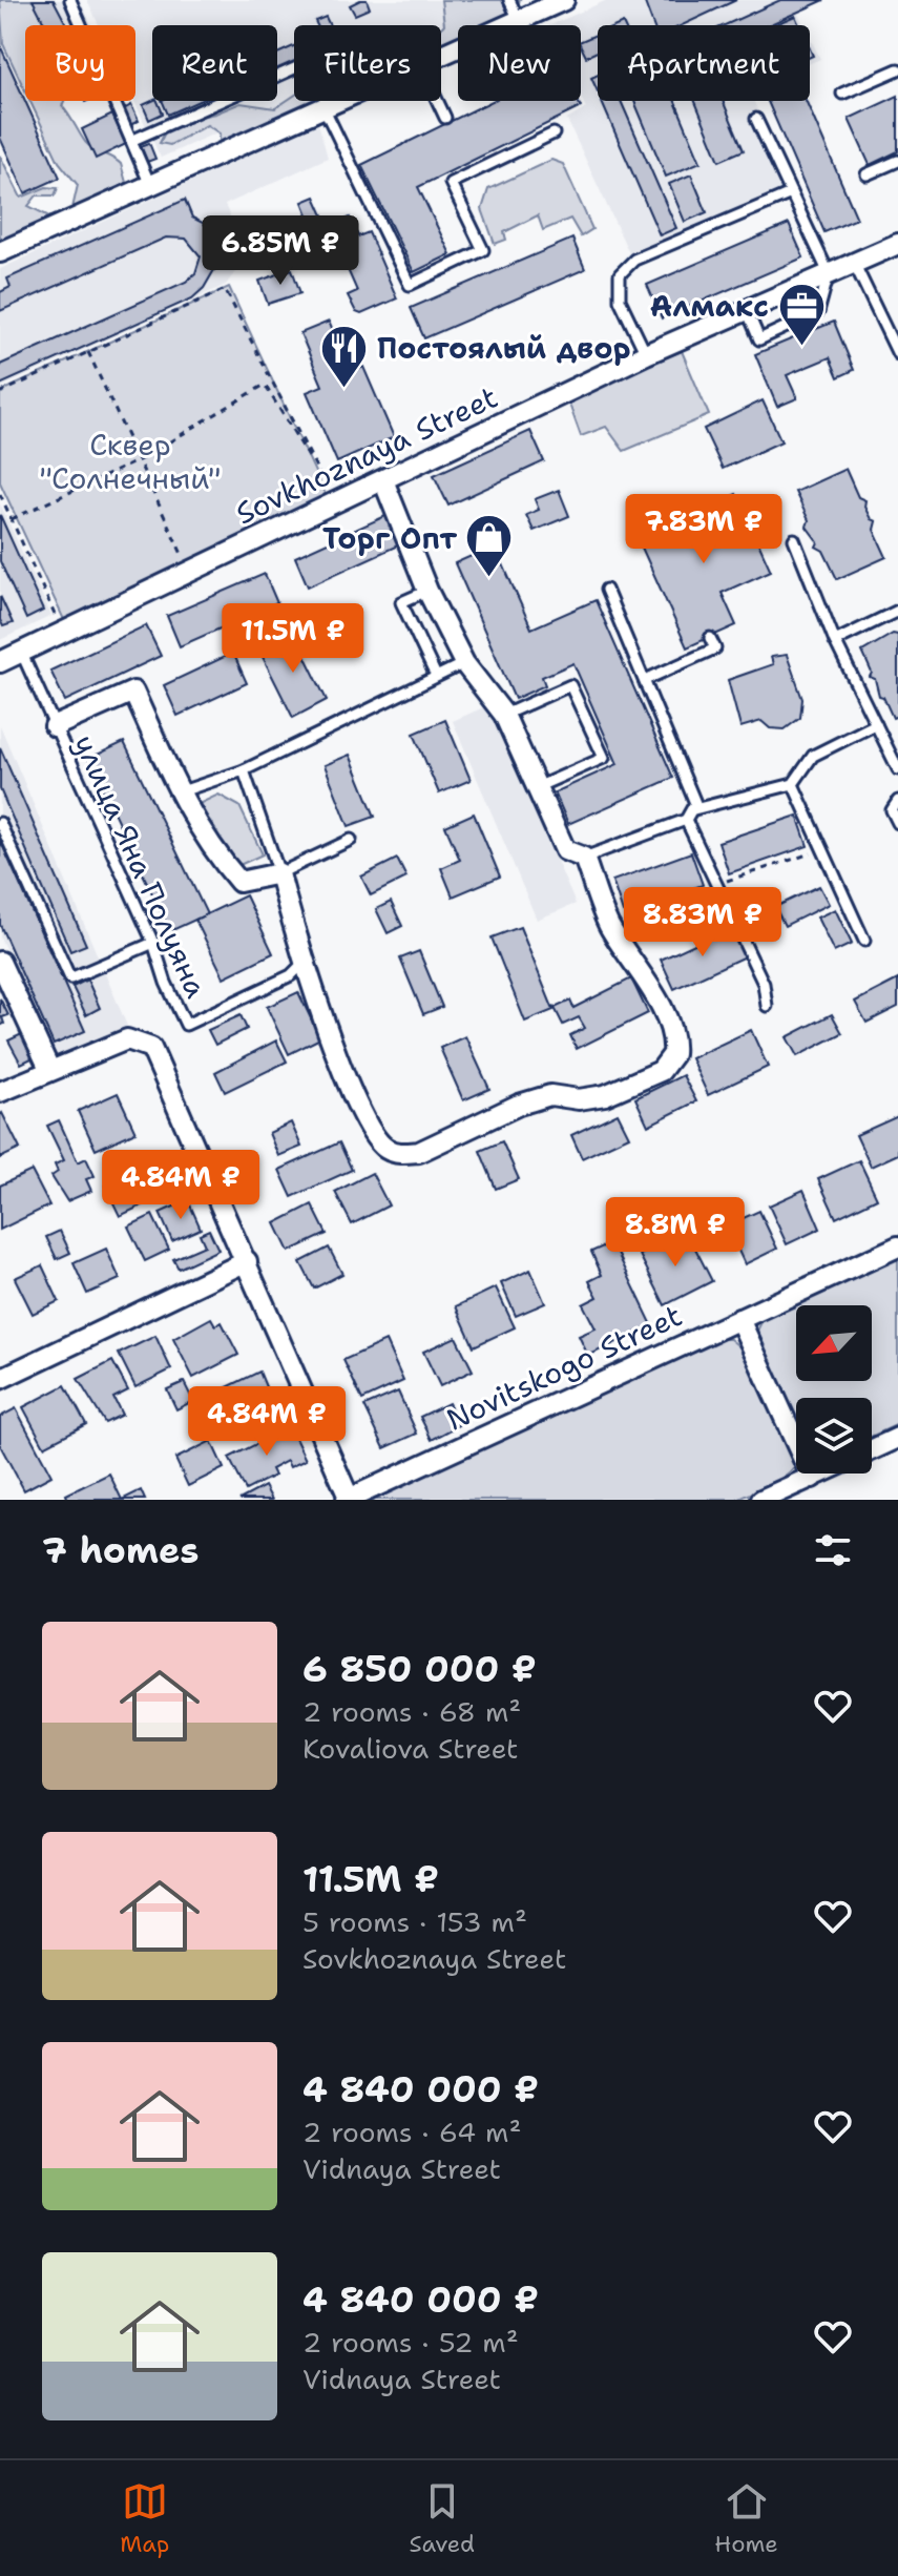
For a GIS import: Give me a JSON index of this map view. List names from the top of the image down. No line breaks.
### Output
{"streets":{"street":["Sovkhoznaya Street","Novitskogo Street"],"lane":["улица Яна Полуяна"]},"crossings":[["Sovkhoznaya Street","улица Яна Полуяна"]],"parks":["Сквер \"Солнечный\""],"places":{"office":["Алмакс"],"restaurant":["Постоялый двор"],"shop":["Торг Опт"]},"north":"bottom left","page":{"chip":["Buy","Rent","Filters","New","Apartment"],"price":["6.85M ₽","7.83M ₽","11.5M ₽","8.83M ₽","4.84M ₽","8.8M ₽","4.84M ₽"],"heading":"7 homes","list":[{"name":"6 850 000 ₽","note":"2 rooms · 68 m² · Kovaliova Street"},{"name":"11.5M ₽","note":"5 rooms · 153 m² · Sovkhoznaya Street"},{"name":"4 840 000 ₽","note":"2 rooms · 64 m² · Vidnaya Street"},{"name":"4 840 000 ₽","note":"2 rooms · 52 m² · Vidnaya Street"}],"tabs":["Map","Saved","Home"]}}
